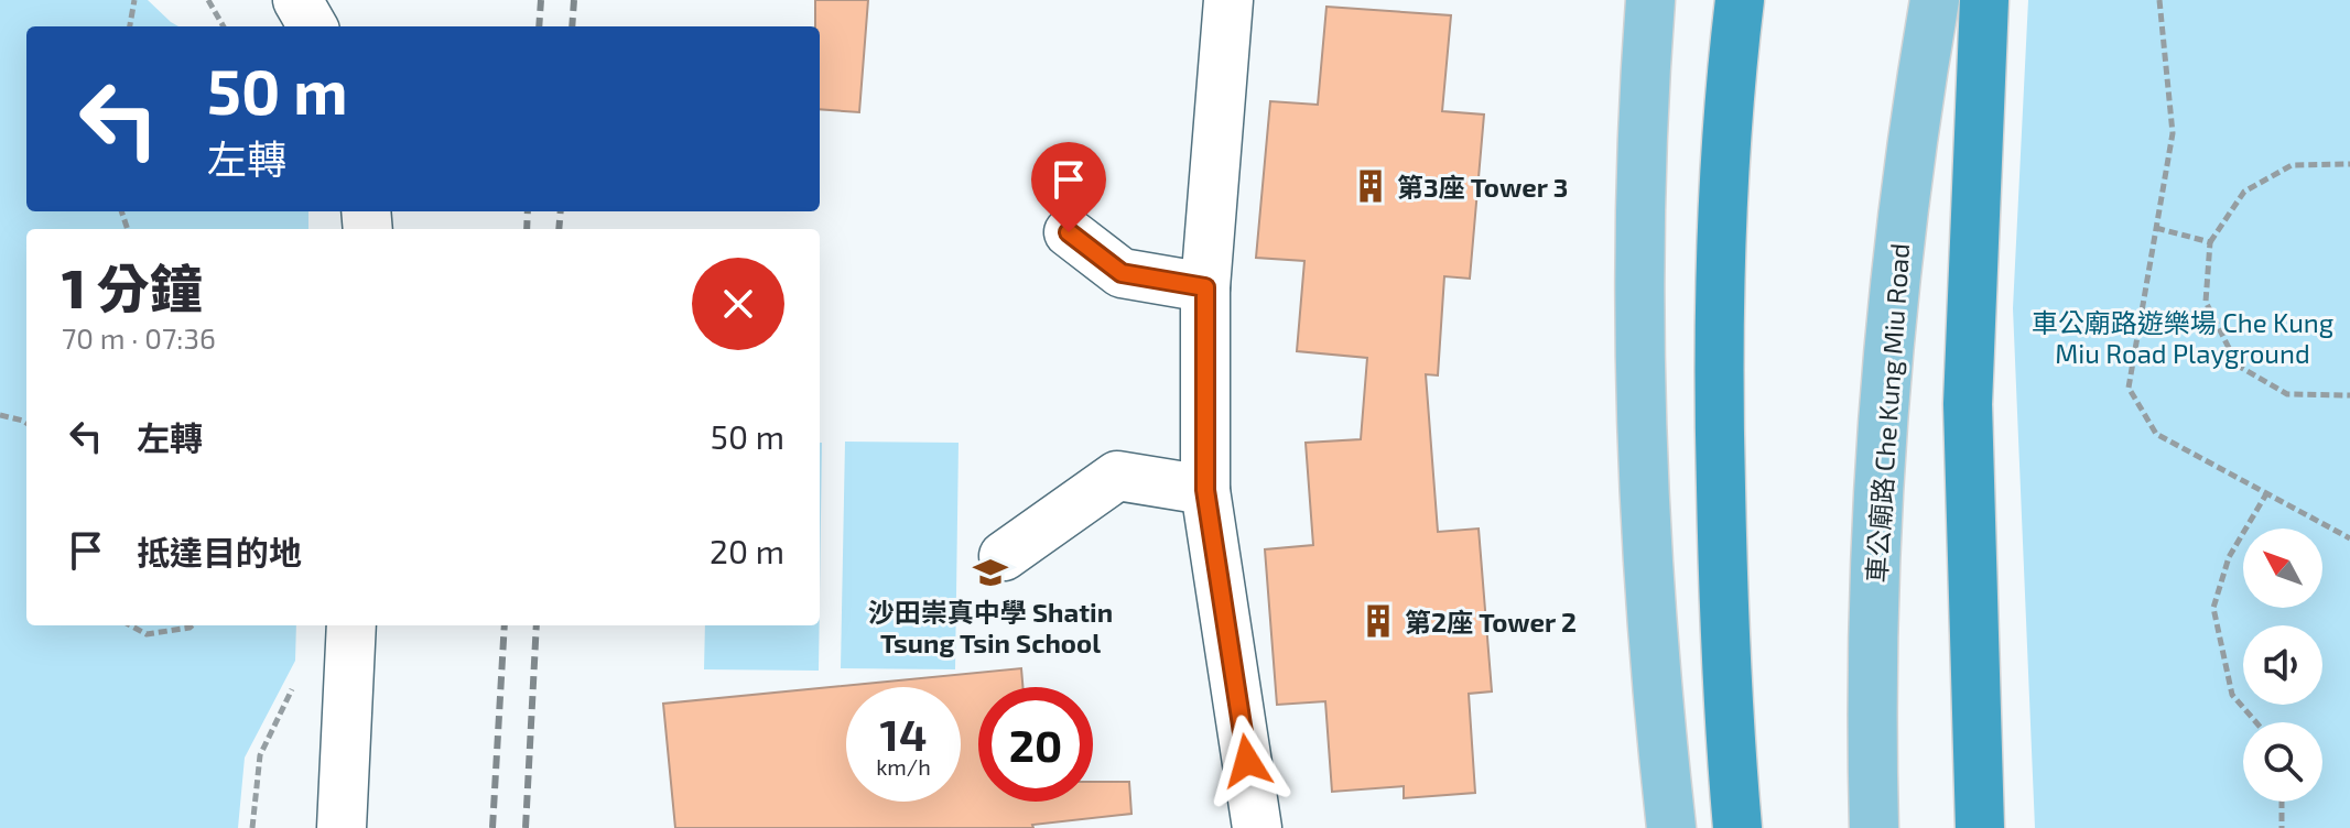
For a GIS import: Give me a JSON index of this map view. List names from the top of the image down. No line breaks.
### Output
{"streets":{"main road":["車公廟路 Che Kung Miu Road"]},"parks":["車公廟路遊樂場 Che Kung Miu Road Playground"],"places":{"building":["第3座 Tower 3","第2座 Tower 2"],"school or university":["沙田崇真中學 Shatin Tsung Tsin School"]},"north":"top left","page":{"turn":["50 m","左轉"],"heading":["1 分鐘","70 m · 07:36"],"list":[{"name":"左轉","value":"50 m"},{"name":"抵達目的地","value":"20 m"}],"speed":"14 km/h","limit":"20"}}
